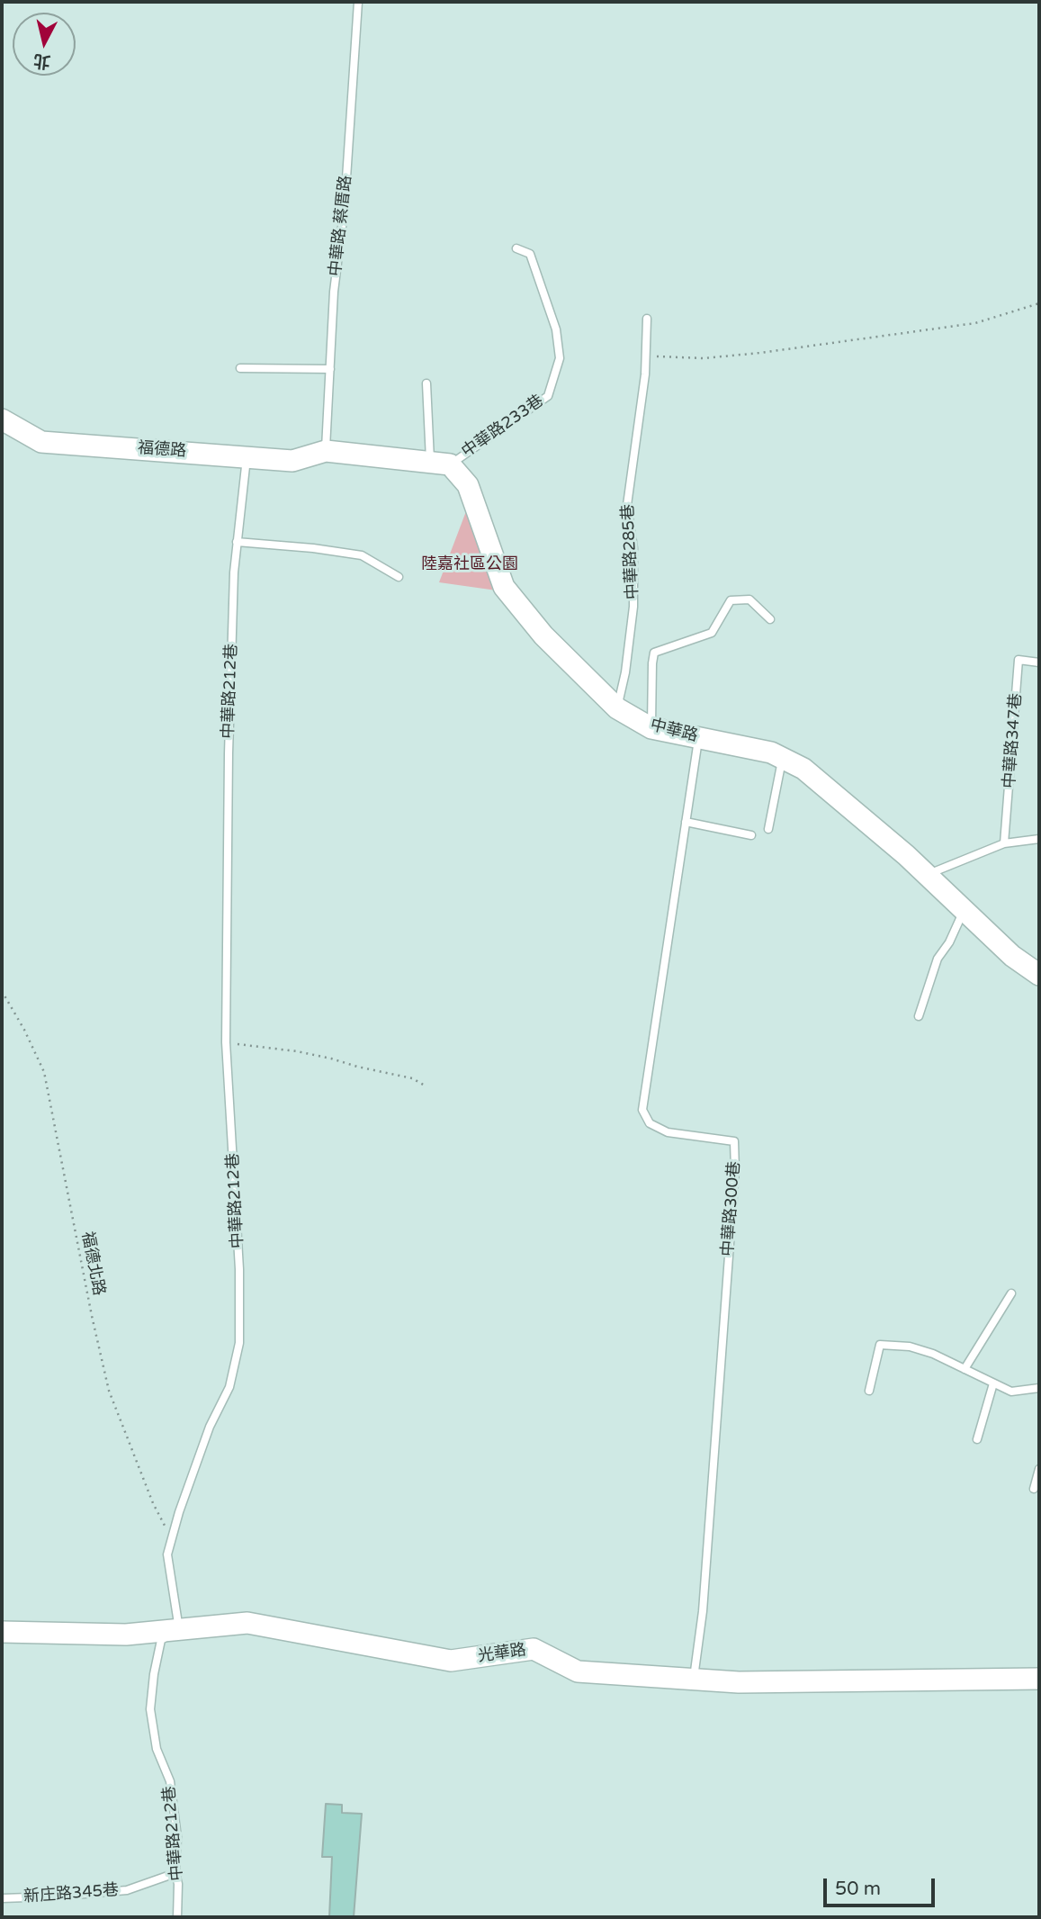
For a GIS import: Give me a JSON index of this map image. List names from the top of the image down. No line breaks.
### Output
{"streets":{"street":["福德路","中華路","光華路"],"lane":["中華路 蔡厝路","中華路233巷","中華路285巷","中華路212巷","中華路347巷","中華路300巷","新庄路345巷"],"path":["福德北路"]},"crossings":[["中華路 蔡厝路","福德路"],["中華路233巷","中華路"],["福德路","中華路212巷"],["中華路285巷","中華路"],["中華路212巷","福德北路"],["中華路212巷","光華路"],["中華路212巷","新庄路345巷"],["中華路","中華路300巷"],["中華路300巷","光華路"]],"parks":["陸嘉社區公園"],"scale_bar":"50 m","north":"bottom"}
